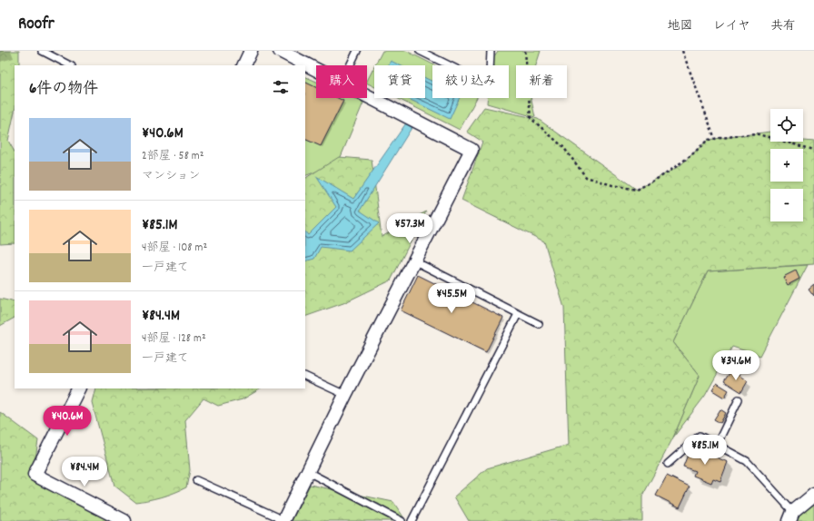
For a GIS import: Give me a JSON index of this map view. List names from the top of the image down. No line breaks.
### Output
{"page":{"header":"Roofr","nav":["地図","レイヤ","共有"],"chip":["購入","賃貸","絞り込み","新着"],"heading":"6件の物件","map_buttons":["+","−"],"list":[{"name":"¥40.6M","note":"2部屋 · 58 m² · マンション"},{"name":"¥85.1M","note":"4部屋 · 108 m² · 一戸建て"},{"name":"¥84.4M","note":"4部屋 · 128 m² · 一戸建て"}],"price":["¥57.3M","¥45.5M","¥34.6M","¥40.6M","¥85.1M","¥84.4M"]}}
